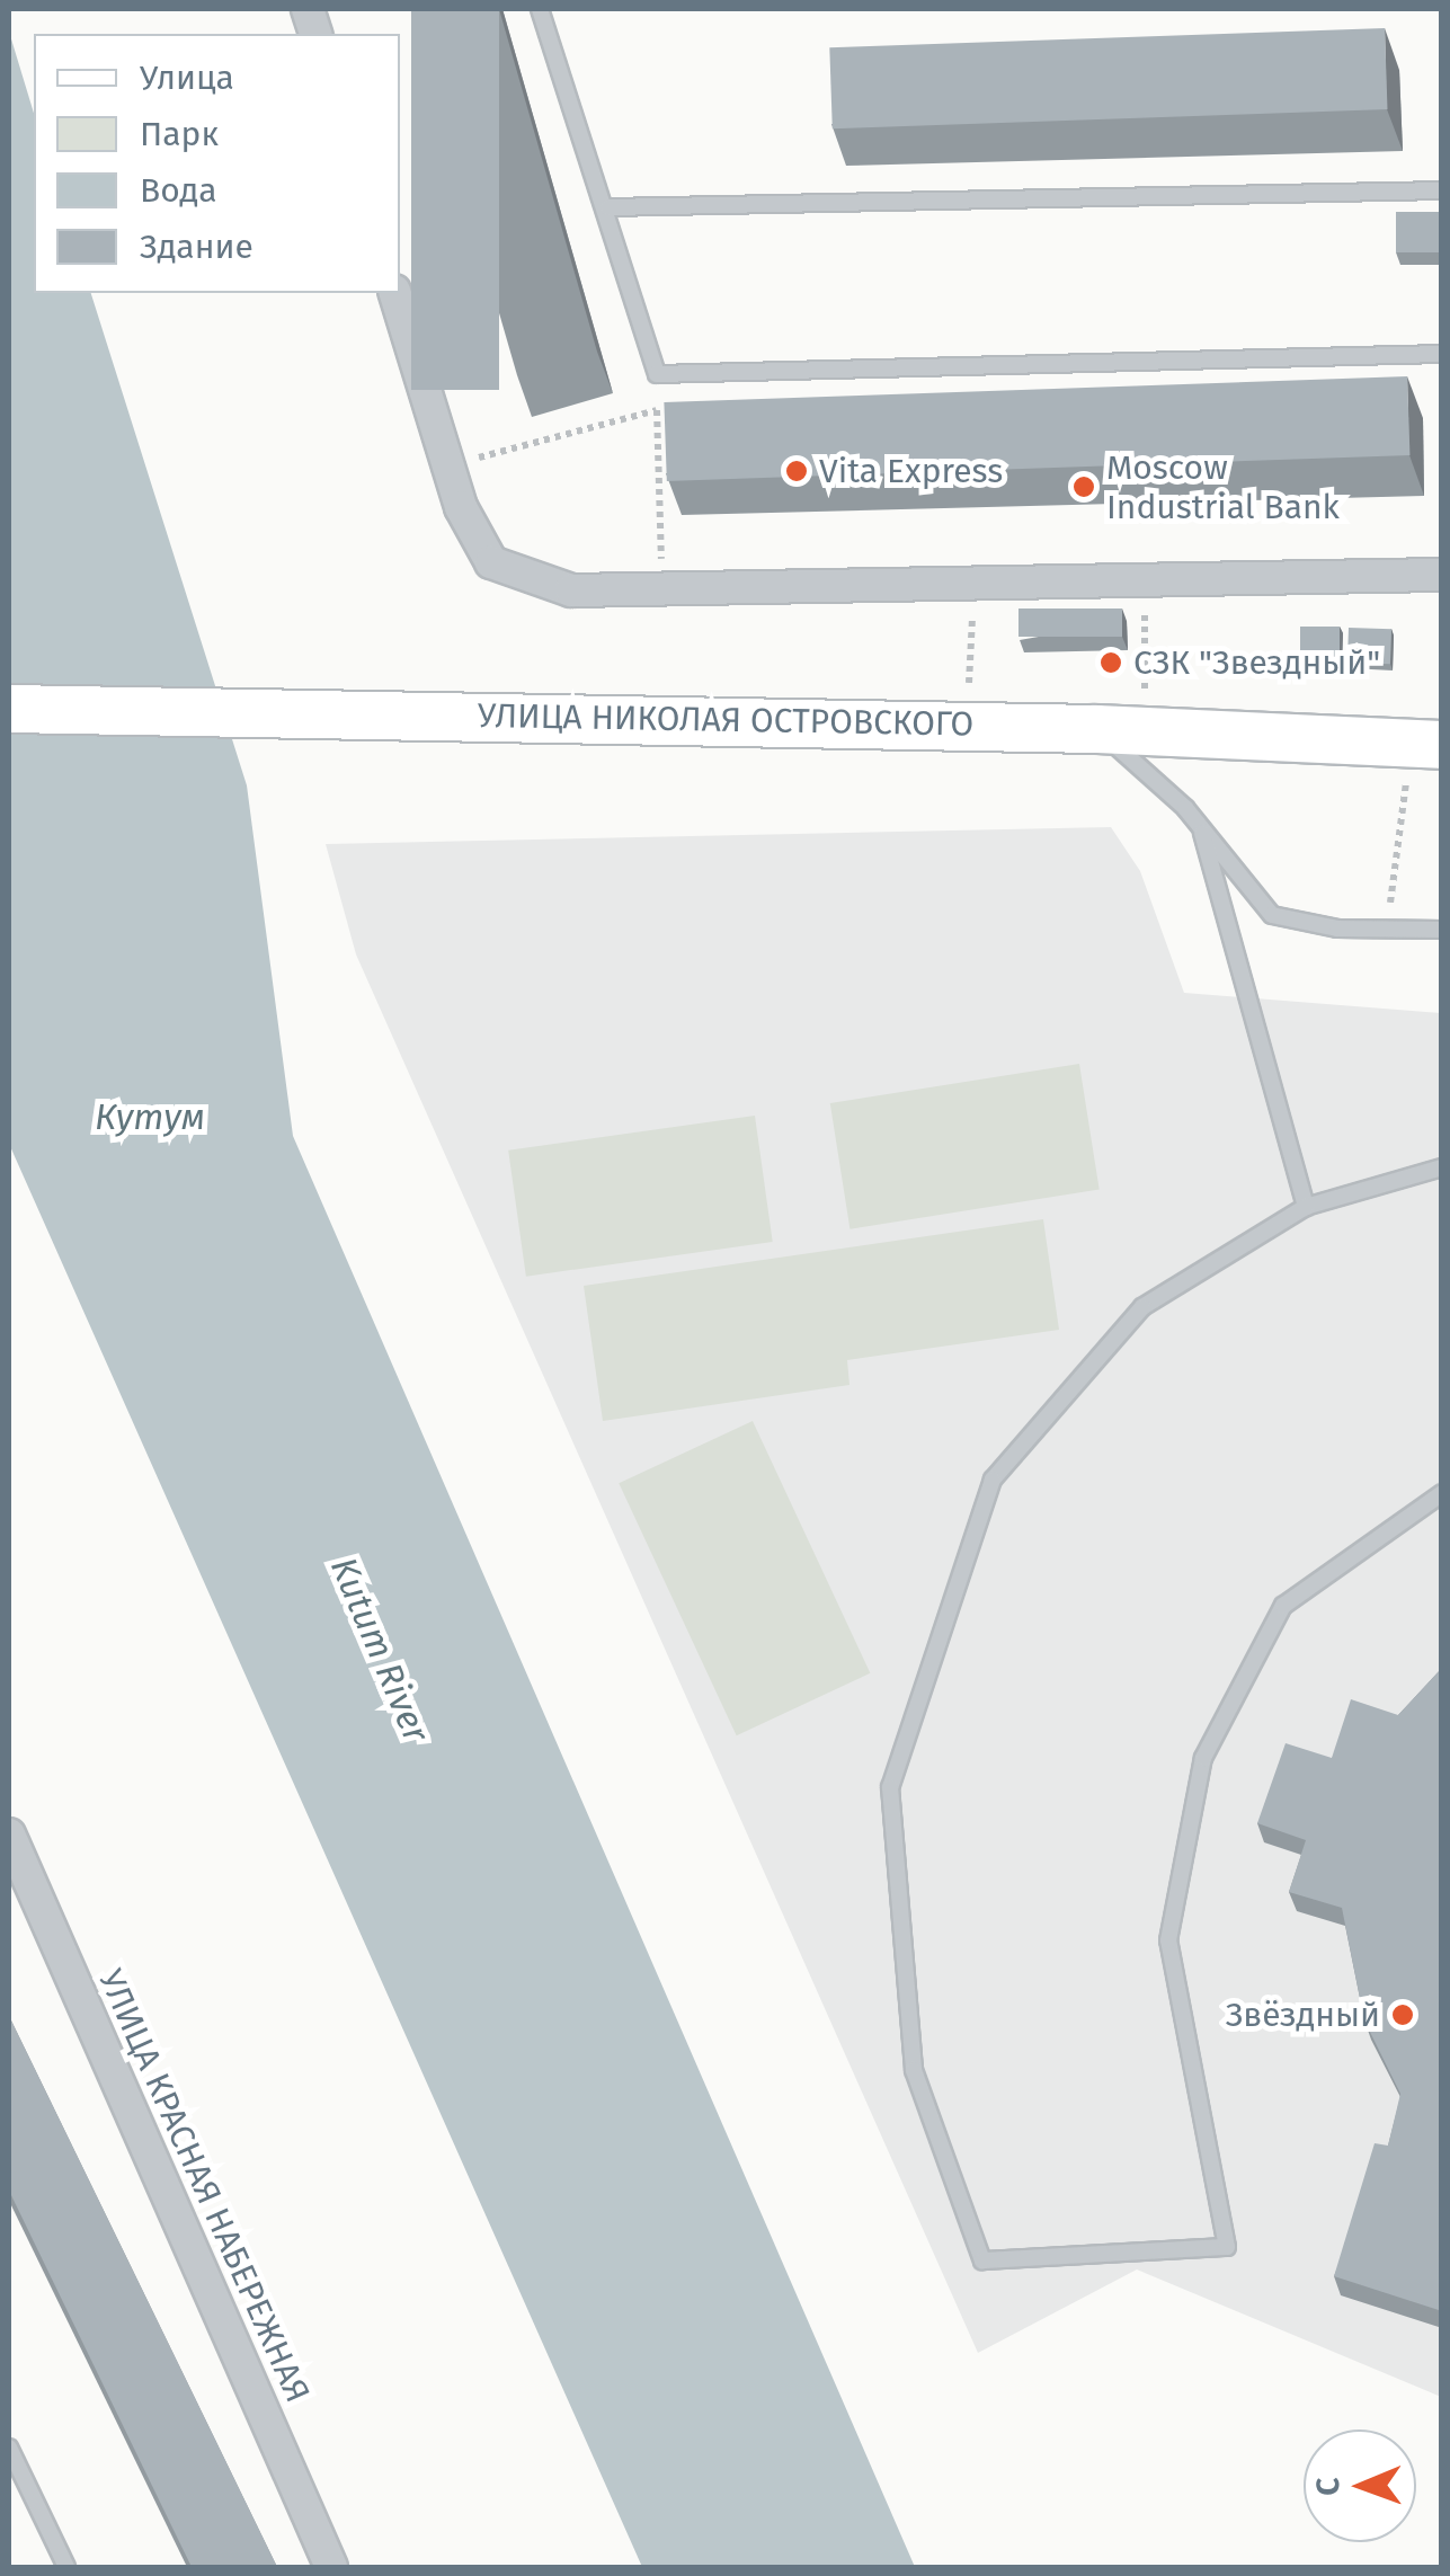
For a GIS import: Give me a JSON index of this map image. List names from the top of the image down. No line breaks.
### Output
{"streets":{"main road":["УЛИЦА НИКОЛАЯ ОСТРОВСКОГО"],"street":["УЛИЦА КРАСНАЯ НАБЕРЕЖНАЯ"]},"water":["Кутум","Kutum River"],"places":["Vita Express","Moscow Industrial Bank","СЗК \"Звездный\"","Звёздный"],"legend":["Улица","Парк","Вода","Здание"],"north":"left"}
